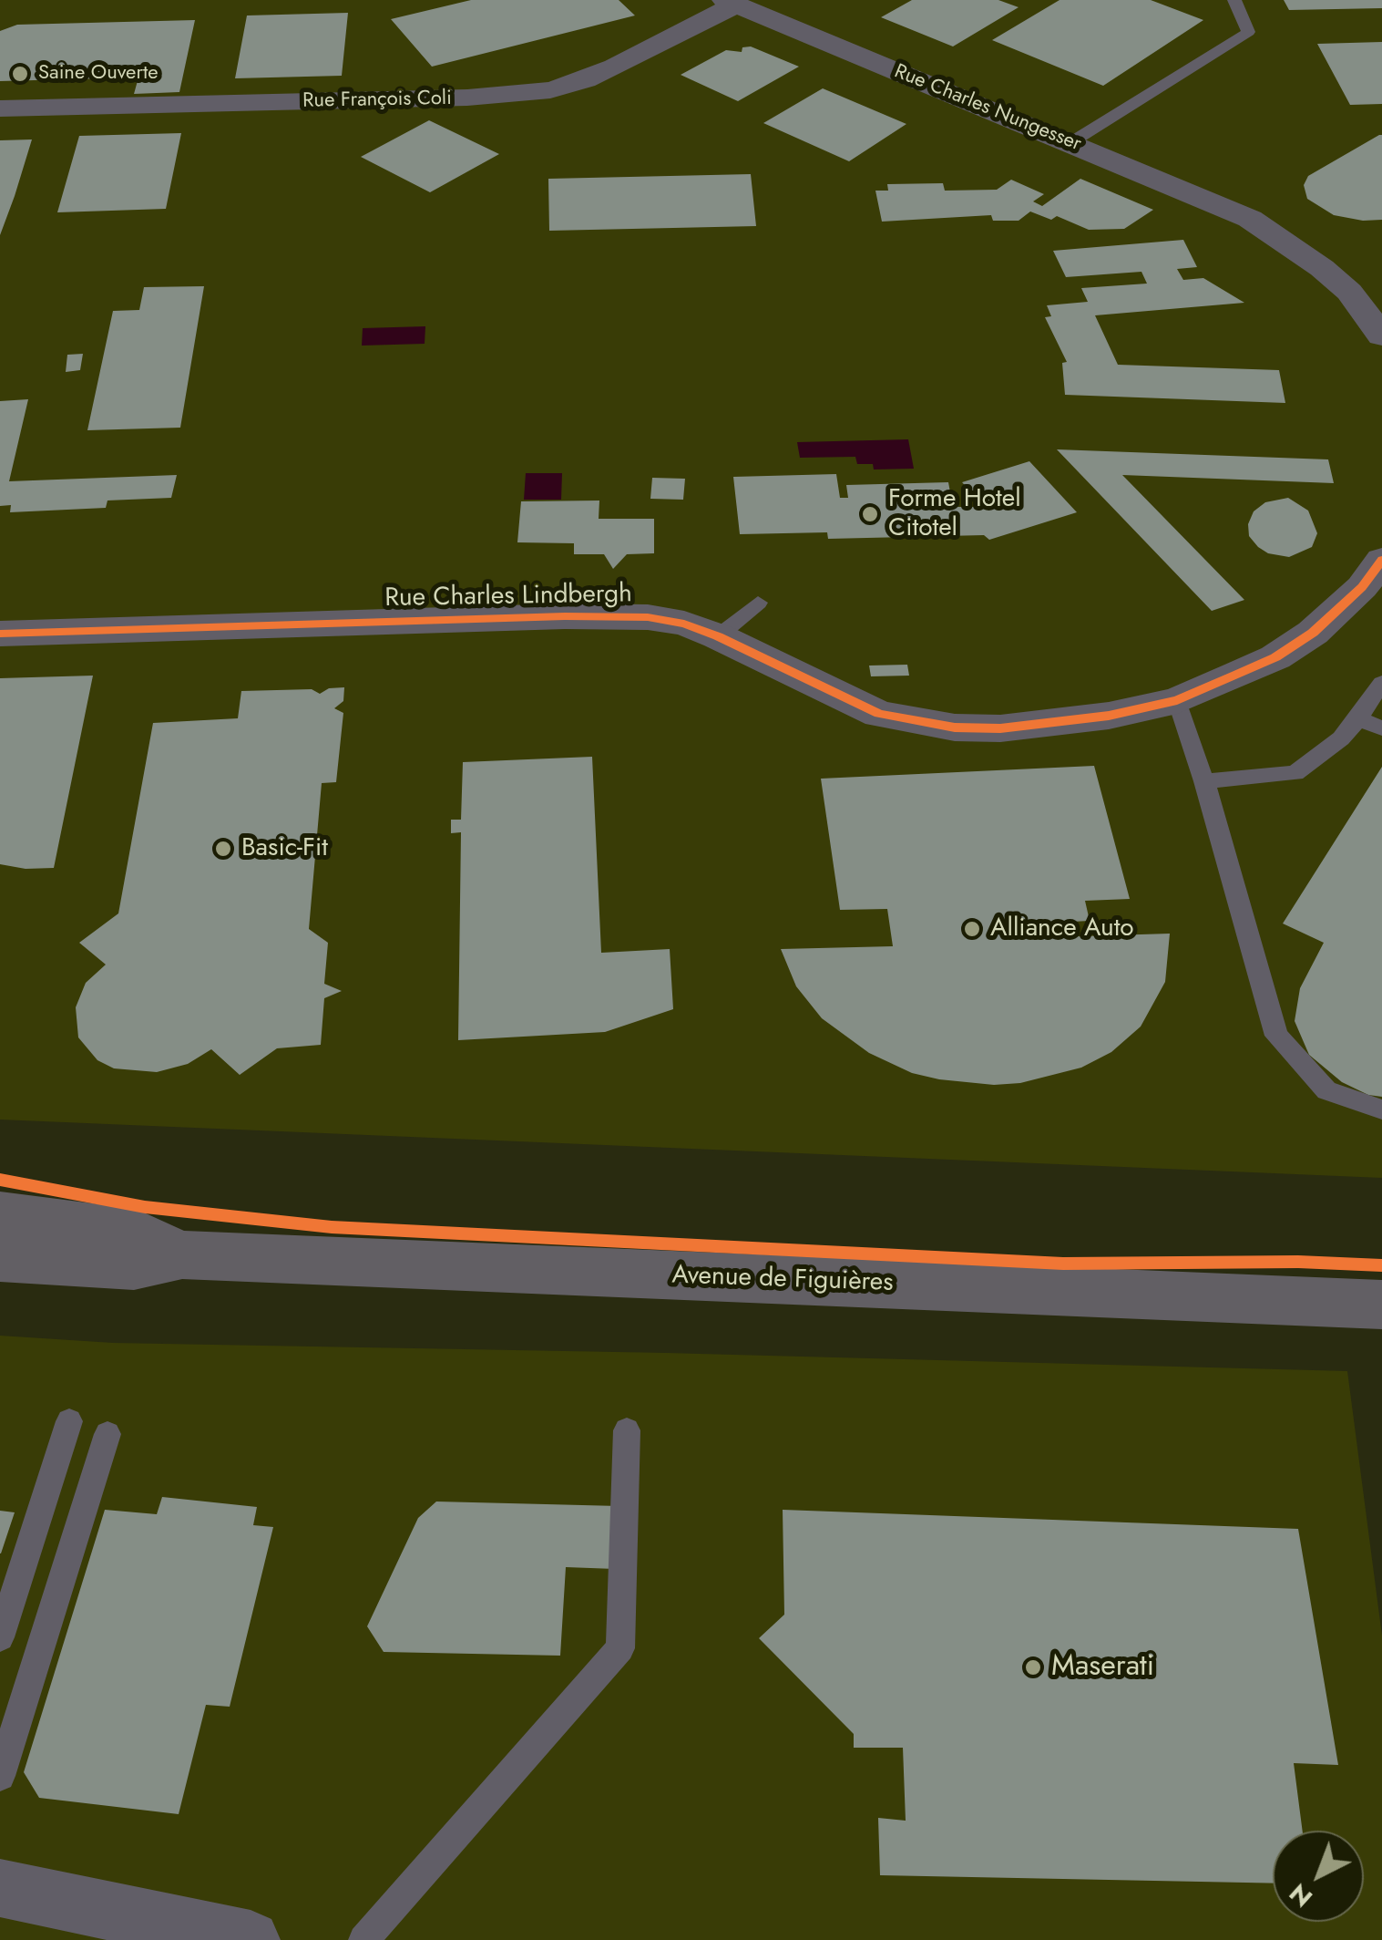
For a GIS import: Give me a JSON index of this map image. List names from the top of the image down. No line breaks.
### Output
{"streets":{"main road":["Avenue de Figuières"],"street":["Rue François Coli","Rue Charles Nungesser","Rue Charles Lindbergh"]},"crossings":[["Rue François Coli","Rue Charles Nungesser"]],"places":["Saine Ouverte","Forme Hotel Citotel","Basic-Fit","Alliance Auto","Maserati"],"north":"bottom left"}
